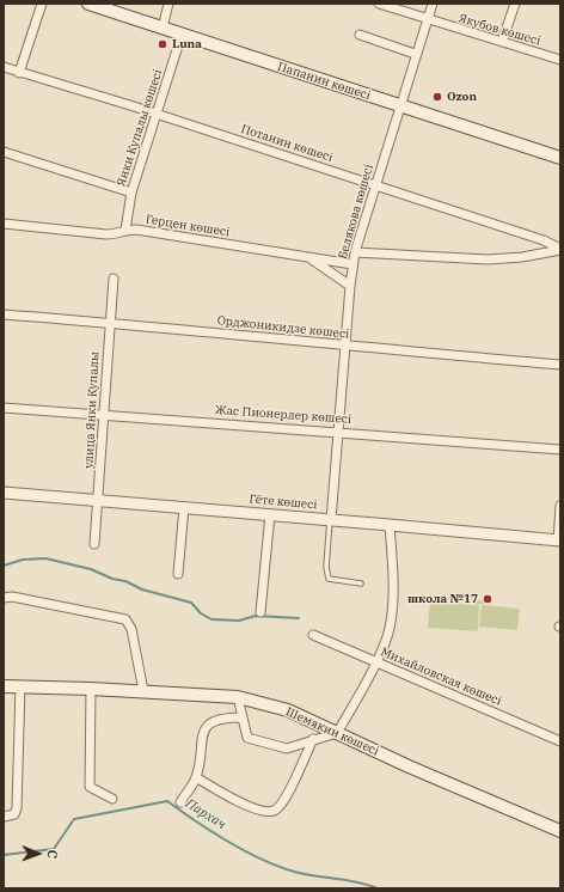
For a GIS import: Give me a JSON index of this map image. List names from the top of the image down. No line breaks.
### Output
{"streets":{"main road":["Папанин көшесі","Шемякин көшесі"],"street":["Якубов көшесі","Янки Купалы көшесі","Потанин көшесі","Белякова көшесі","Герцен көшесі","Орджоникидзе көшесі","улица Янки Купалы","Жас Пионерлер көшесі","Гёте көшесі","Михайловская көшесі"]},"crossings":[["Якубов көшесі","Белякова көшесі"],["Папанин көшесі","Янки Купалы көшесі"],["Папанин көшесі","Белякова көшесі"],["Янки Купалы көшесі","Потанин көшесі"],["Янки Купалы көшесі","Герцен көшесі"],["Потанин көшесі","Белякова көшесі"],["Белякова көшесі","Герцен көшесі"],["Белякова көшесі","Орджоникидзе көшесі"],["Белякова көшесі","Жас Пионерлер көшесі"],["Белякова көшесі","Гёте көшесі"],["Орджоникидзе көшесі","улица Янки Купалы"],["улица Янки Купалы","Жас Пионерлер көшесі"],["улица Янки Купалы","Гёте көшесі"]],"water":["Пархач"],"places":["Luna","Ozon","школа №17"],"north":"right"}
